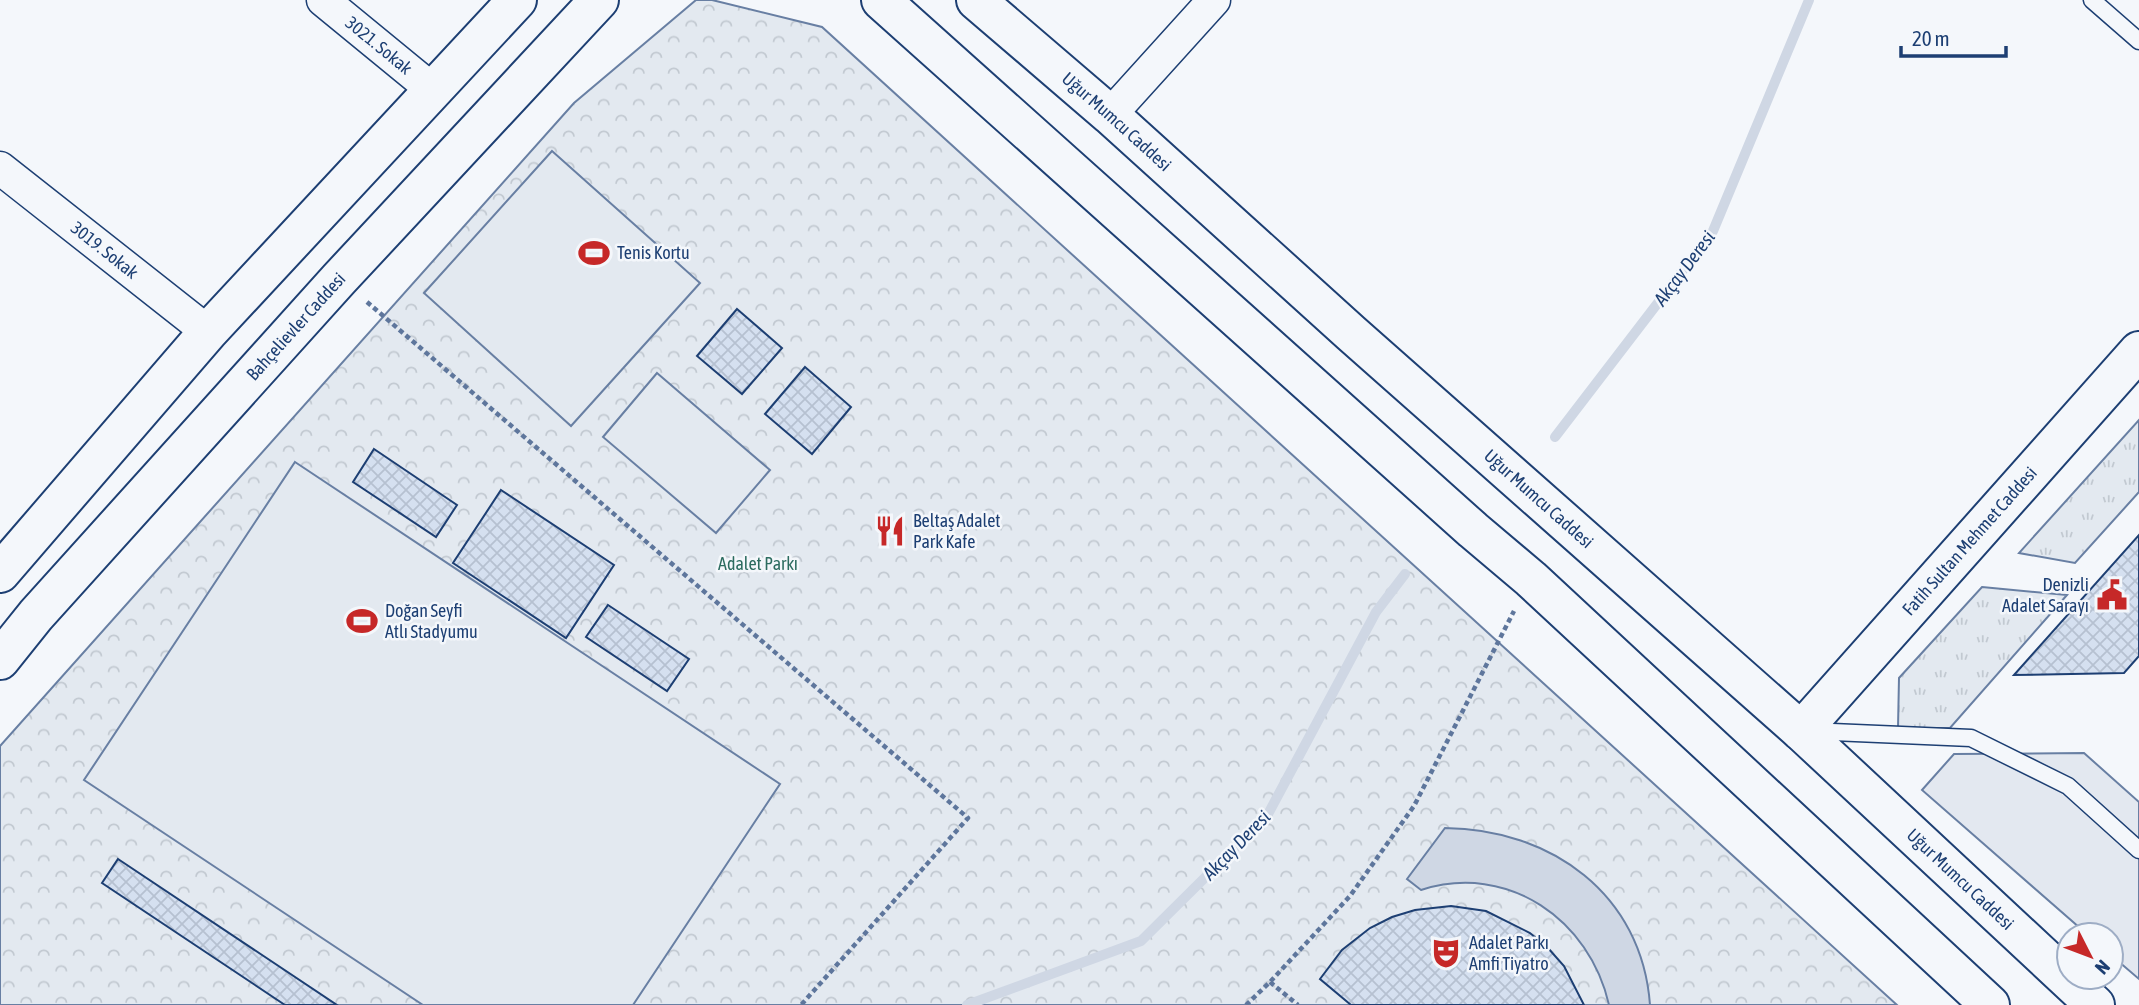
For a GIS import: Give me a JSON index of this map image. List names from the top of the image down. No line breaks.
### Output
{"streets":{"main road":["Uğur Mumcu Caddesi","Bahçelievler Caddesi","Fatih Sultan Mehmet Caddesi"],"street":["3021. Sokak","3019. Sokak"]},"crossings":[["Uğur Mumcu Caddesi","Fatih Sultan Mehmet Caddesi"]],"water":["Akçay Deresi"],"parks":["Adalet Parkı"],"places":{"sports":["Tenis Kortu","Doğan Seyfi Atlı Stadyumu"],"restaurant":["Beltaş Adalet Park Kafe"],"public building":["Denizli Adalet Sarayı"],"theatre":["Adalet Parkı Amfi Tiyatro"]},"scale_bar":"20 m","north":"bottom right"}
